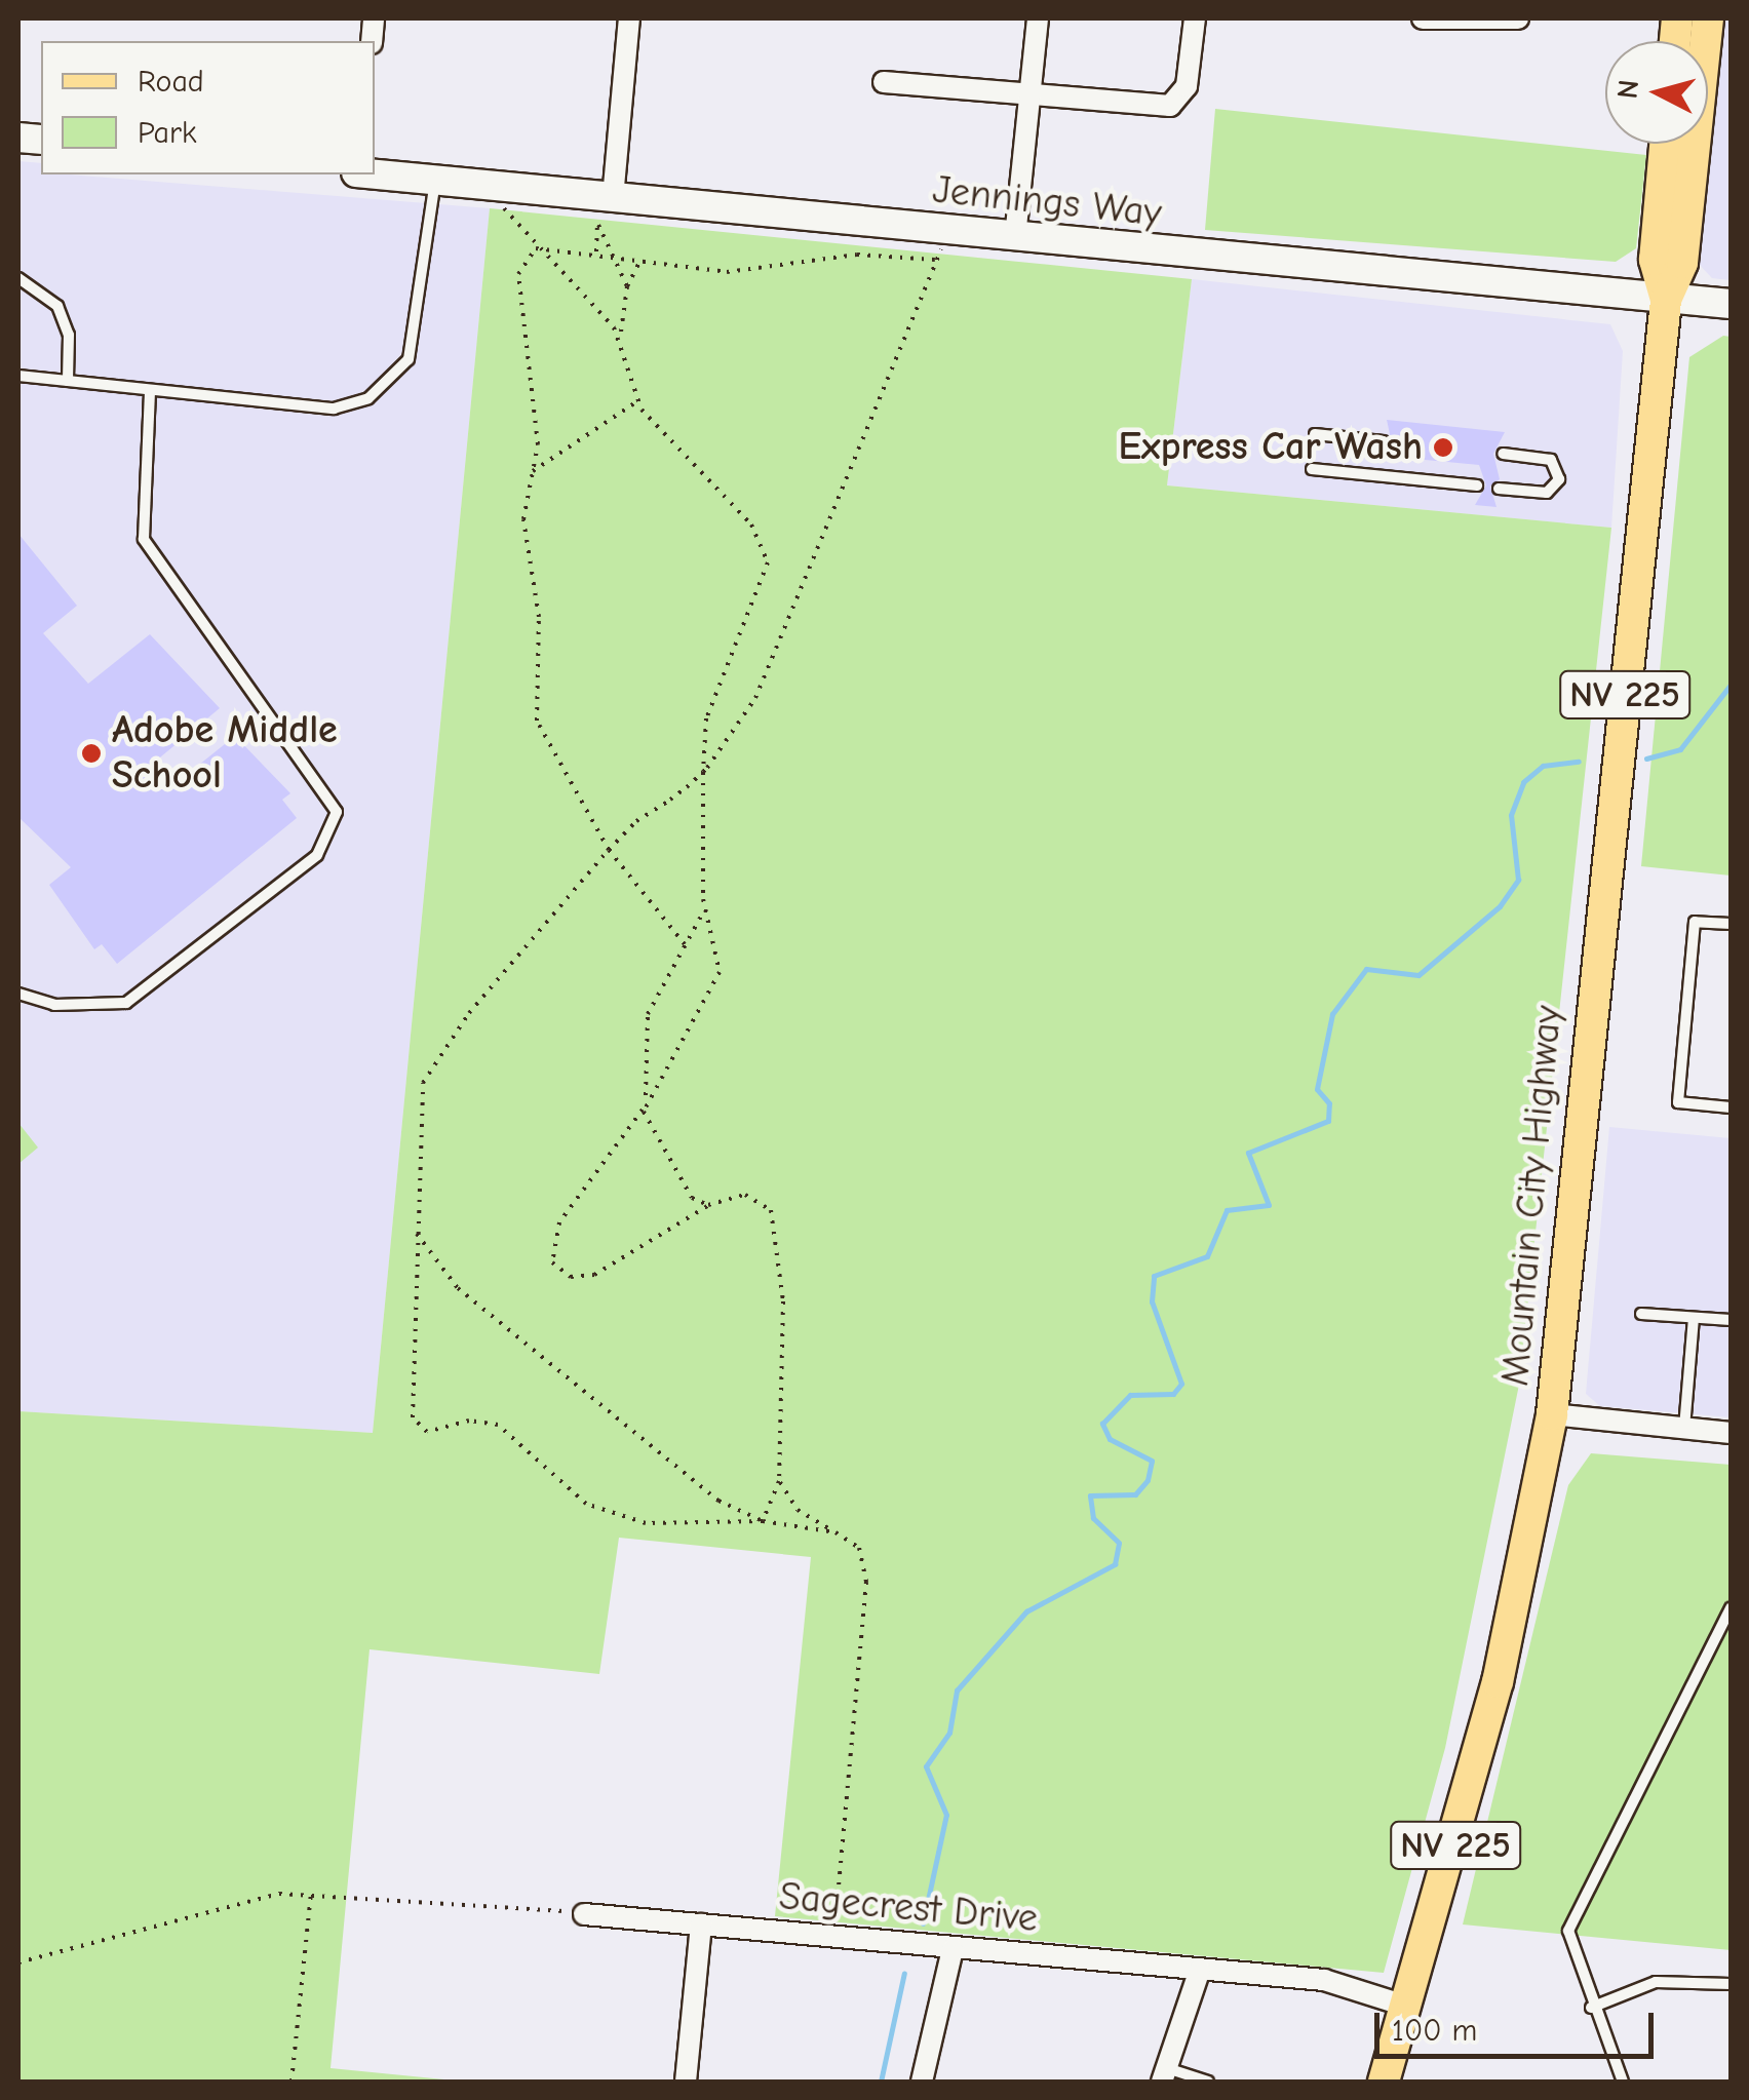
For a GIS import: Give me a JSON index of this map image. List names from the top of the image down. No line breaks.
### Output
{"streets":{"main road":["NV 225","Mountain City Highway"],"street":["Jennings Way","Sagecrest Drive"]},"crossings":[["Jennings Way","Mountain City Highway"],["Mountain City Highway","Sagecrest Drive"]],"places":["Express Car Wash","Adobe Middle School"],"legend":["Road","Park"],"scale_bar":"100 m","north":"left"}
